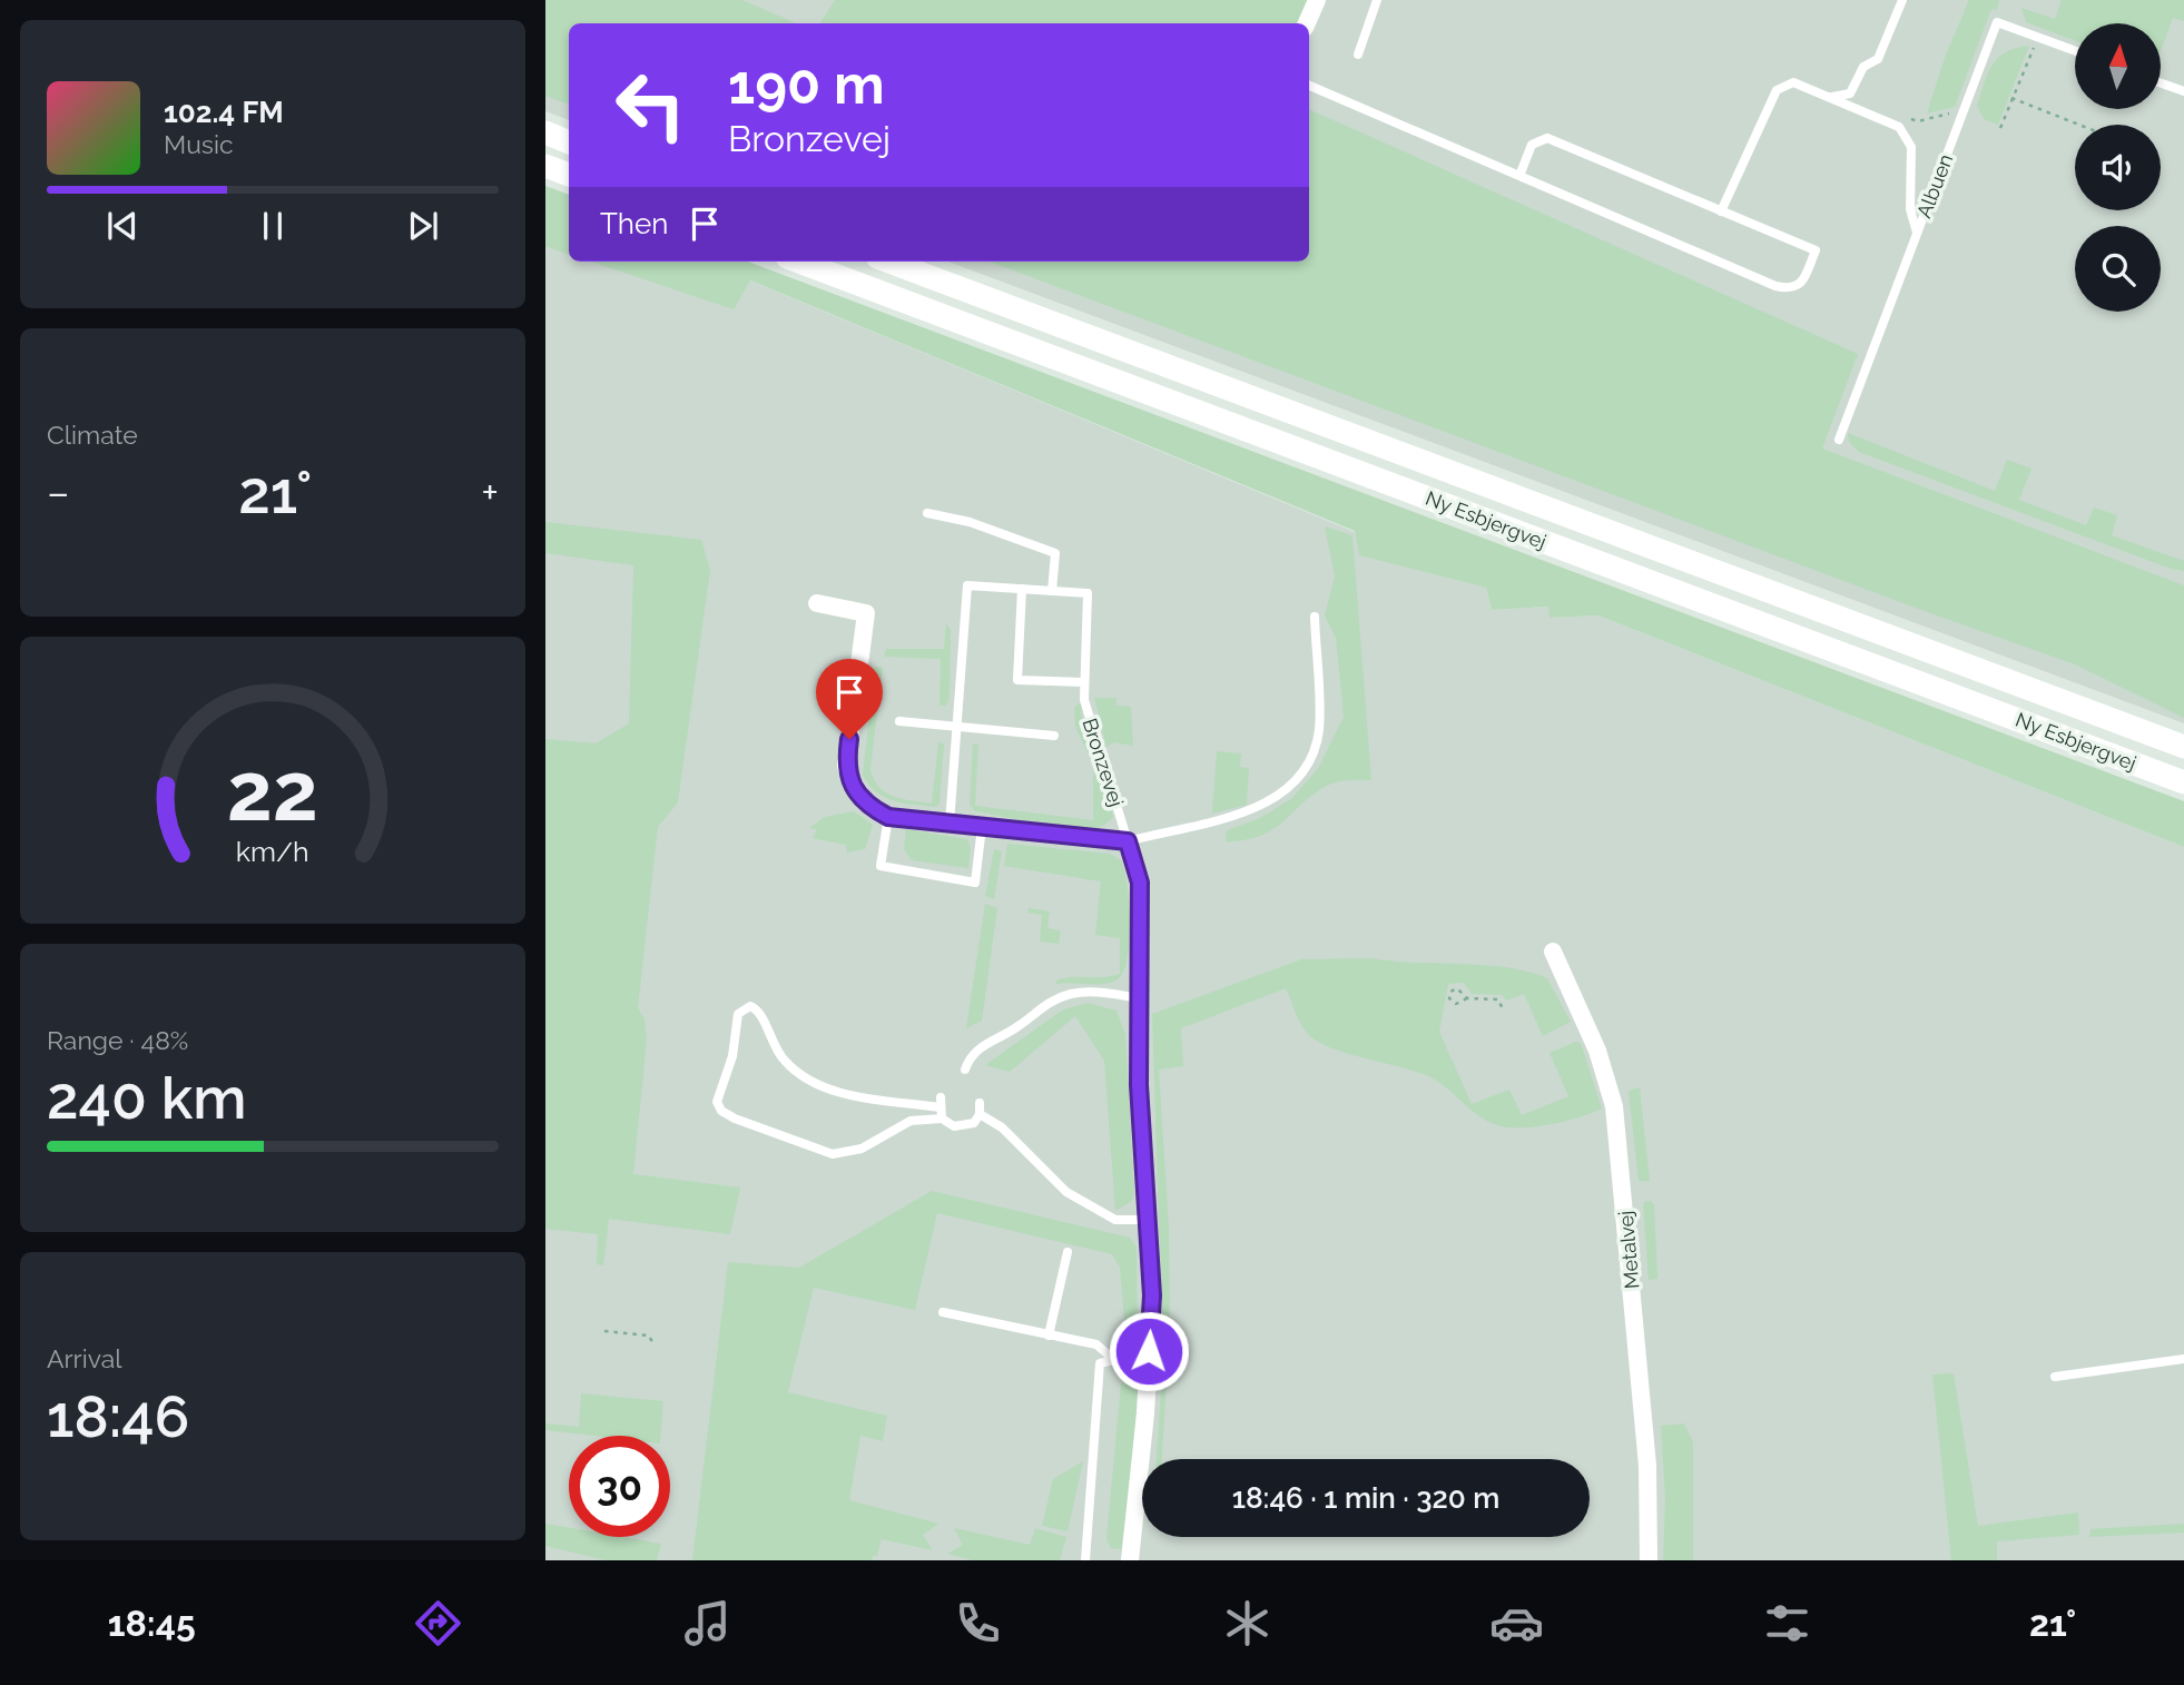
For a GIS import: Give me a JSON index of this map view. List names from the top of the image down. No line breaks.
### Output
{"streets":{"street":["Ny Esbjergvej","Bronzevej","Metalvej"],"lane":["Albuen"]},"north":"top","page":{"turn":["190 m","Bronzevej"],"song":["102.4 FM","Music"],"then":"Then","tile":["Climate",["Range · 48%","240 km"],["Arrival","18:46"]],"heat":["−","21°","+"],"limit":"30","trip":"18:46 · 1 min · 320 m","tabs":["18:45","21°"],"gauge":["22","km/h"]}}
